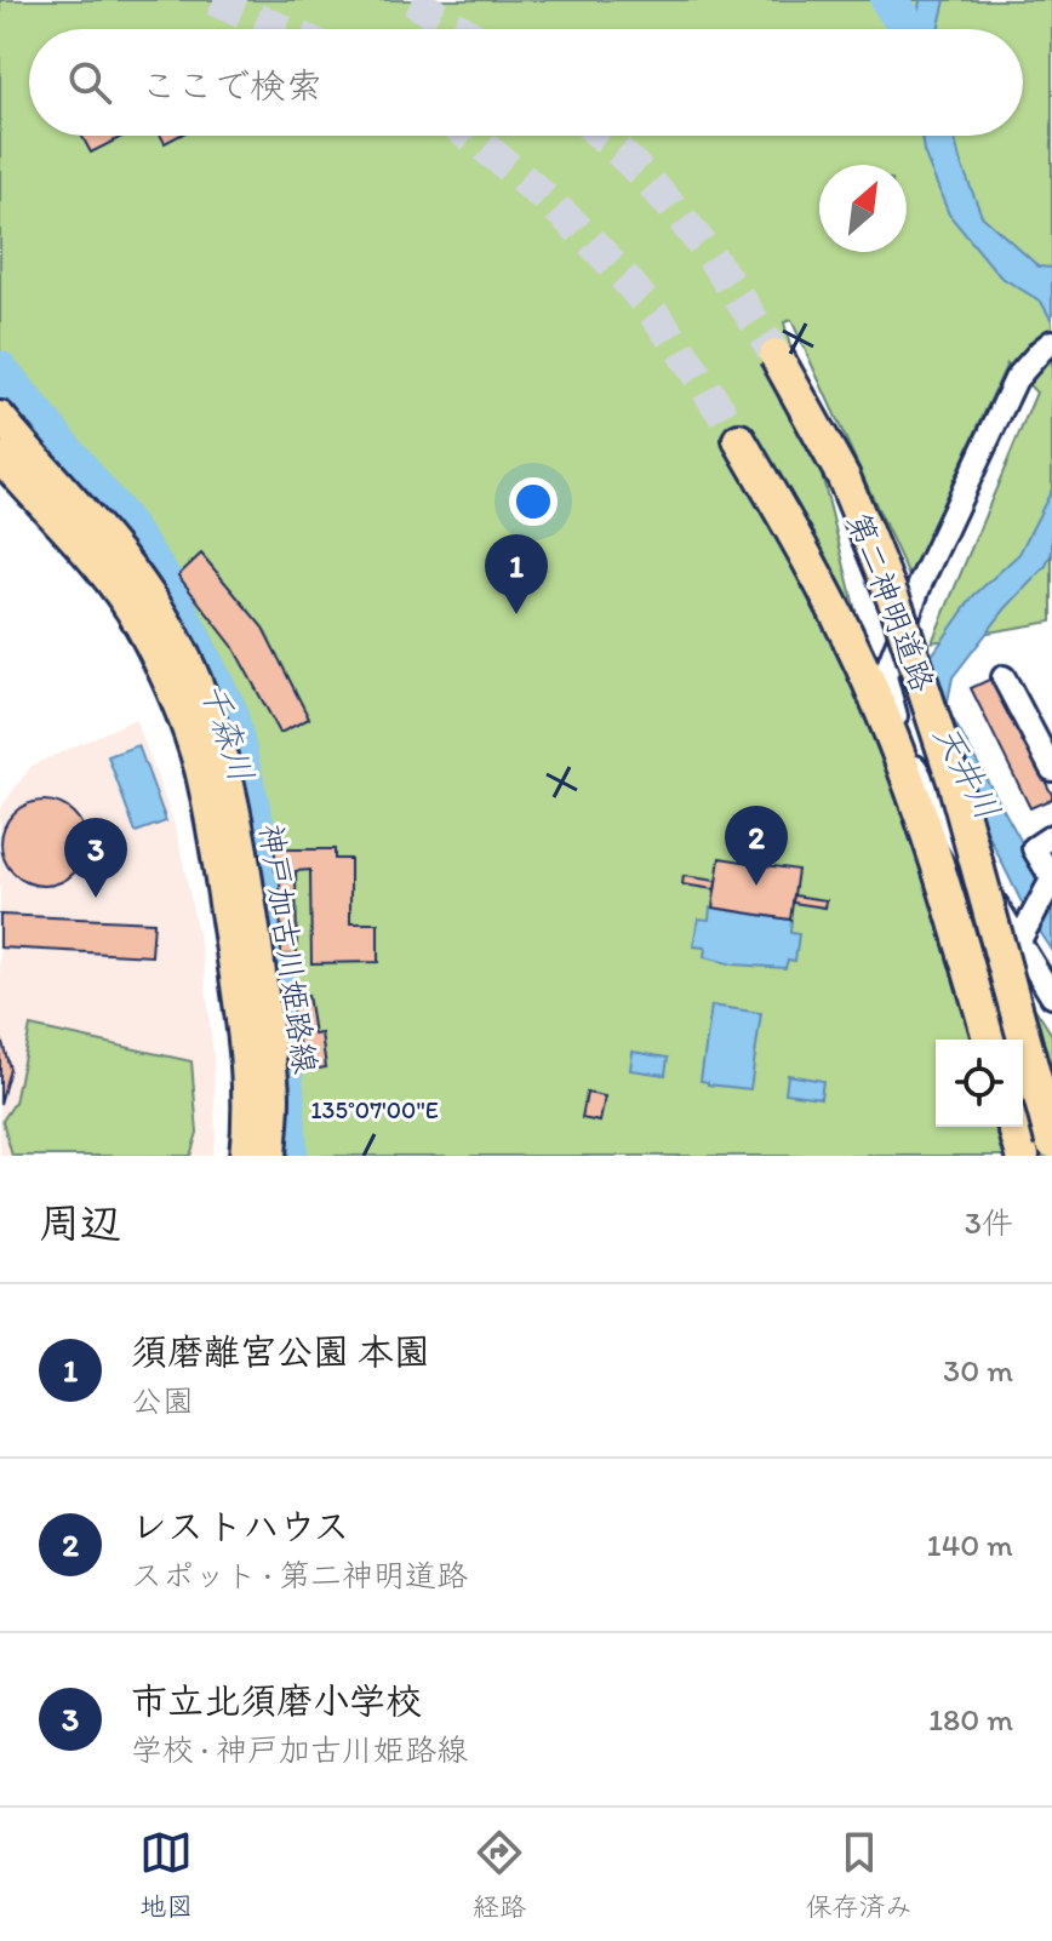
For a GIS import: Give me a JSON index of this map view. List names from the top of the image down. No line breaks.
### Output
{"streets":{"highway":["第二神明道路"],"main road":["神戸加古川姫路線"]},"water":["千森川","天井川"],"north":"top right","page":{"search":"ここで検索","pins":["1","2","3"],"heading":["周辺","3件"],"list":[{"mark":"1","name":"須磨離宮公園 本園","note":"公園","value":"30 m"},{"mark":"2","name":"レストハウス","note":"スポット · 第二神明道路","value":"140 m"},{"mark":"3","name":"市立北須磨小学校","note":"学校 · 神戸加古川姫路線","value":"180 m"}],"nav":["地図","経路","保存済み"]},"coordinates":["135°07'00\"E"]}
